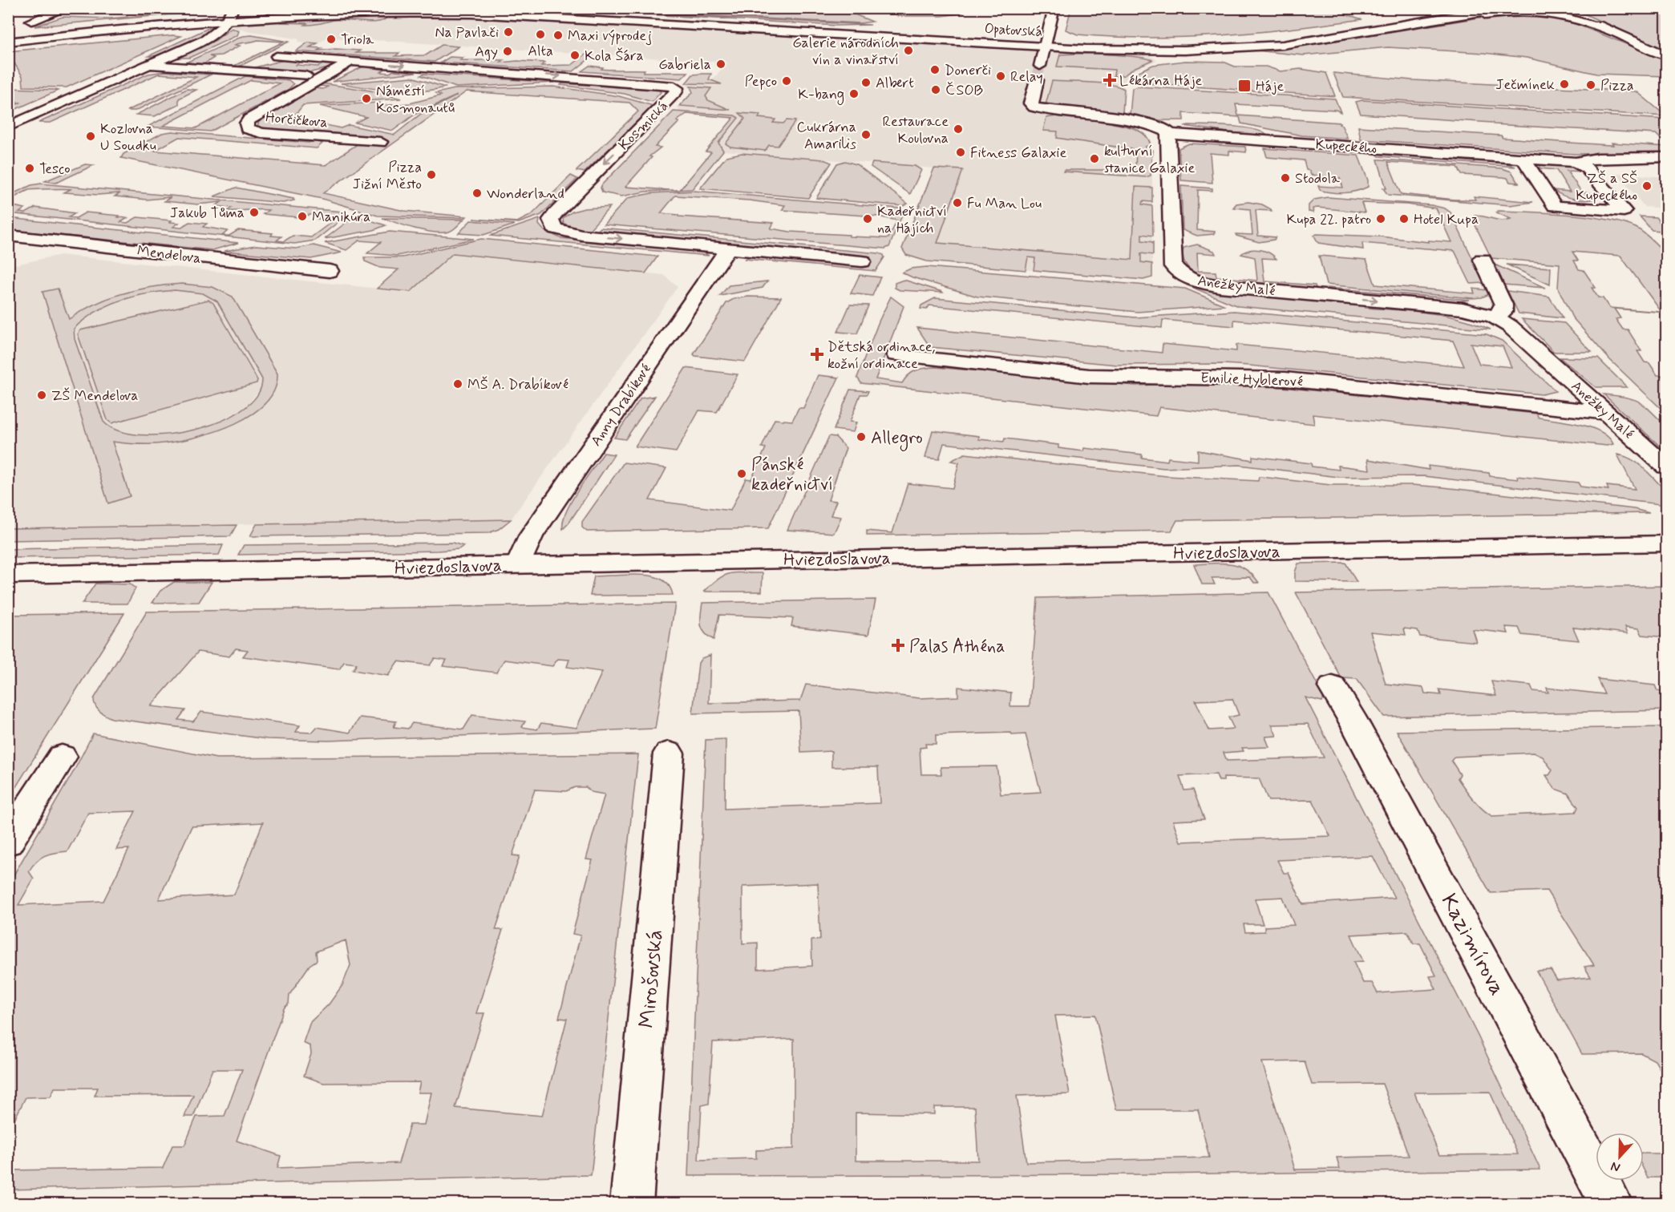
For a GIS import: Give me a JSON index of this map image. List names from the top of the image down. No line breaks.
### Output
{"streets":{"street":["Opatovská","Horčičkova","Kosmická","Kupeckého","Mendelova","Anežky Malé","Emilie Hyblerové","Anny Drabíkové","Hviezdoslavova","Kazimírova","Mirošovská"]},"crossings":[["Horčičkova","Kosmická"],["Kosmická","Anny Drabíkové"],["Kupeckého","Anežky Malé"],["Anežky Malé","Emilie Hyblerové"],["Anny Drabíkové","Hviezdoslavova"]],"one_way":["Anežky Malé"],"places":{"other":["Na Pavlači","Alta","Maxi výprodej","Triola","Galerie národních vín a vinařství","Agy","Kola Šára","Gabriela","Donerči","Relay","Pepco","Albert","Ječmínek","Pizza","ČSOB","K-bang","Náměstí Kosmonautů","Restaurace Koulovna","Cukrárna Amarilis","Kozlovna U Soudku","Fitness Galaxie","kulturní stanice Galaxie","Tesco","Pizza Jižní Město","Stodola","ZŠ a SŠ Kupeckého","Wonderland","Fu Man Lou","Jakub Tůma","Manikúra","Kadeřnictví na Hájích","Kupa 22. patro","Hotel Kupa","MŠ A. Drabíkové","ZŠ Mendelova","Allegro","Pánské kadeřnictví"],"health":["Lékárna Háje","Dětská ordinace, kožní ordinace","Palas Athéna"],"transit":["Háje"]},"north":"bottom"}
